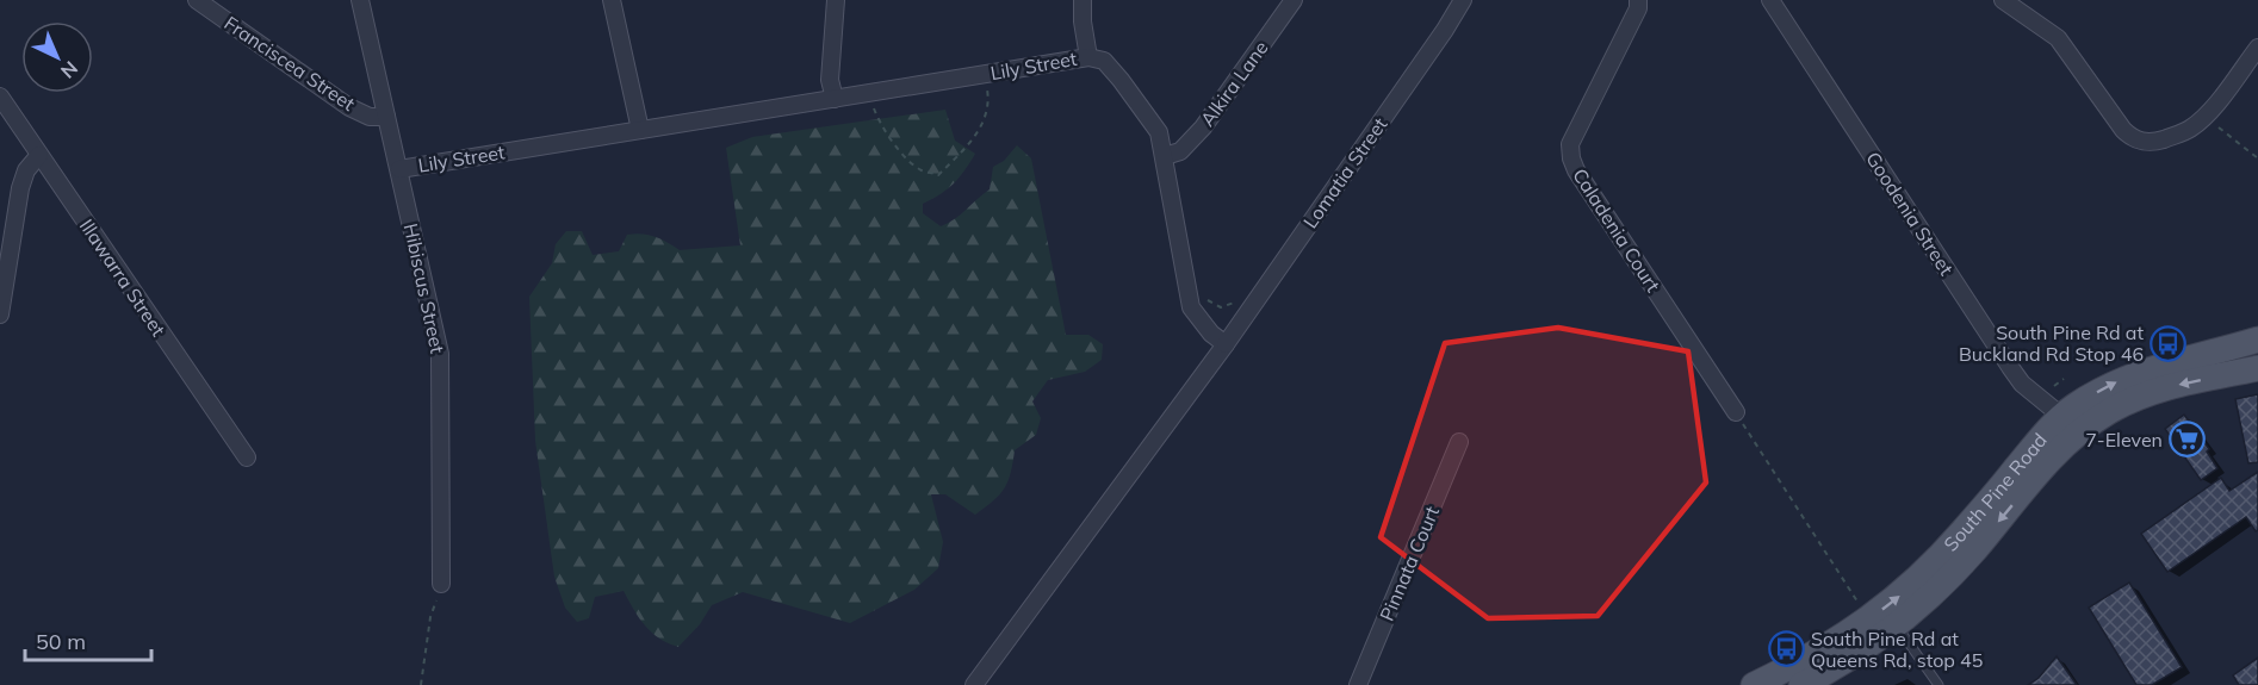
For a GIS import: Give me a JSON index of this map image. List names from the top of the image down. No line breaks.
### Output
{"streets":{"main road":["South Pine Road"],"street":["Franciscea Street","Lily Street","Alkira Lane","Lomatia Street","Goodenia Street","Caladenia Court","Illawarra Street","Hibiscus Street","Pinnata Court"]},"crossings":[["Franciscea Street","Hibiscus Street"],["Lily Street","Alkira Lane"],["Lily Street","Lomatia Street"],["Lily Street","Hibiscus Street"],["Goodenia Street","South Pine Road"]],"places":{"bus stop":["South Pine Rd at Buckland Rd Stop 46","South Pine Rd at Queens Rd, stop 45"],"supermarket":["7-Eleven"]},"scale_bar":"50 m","north":"bottom right"}
